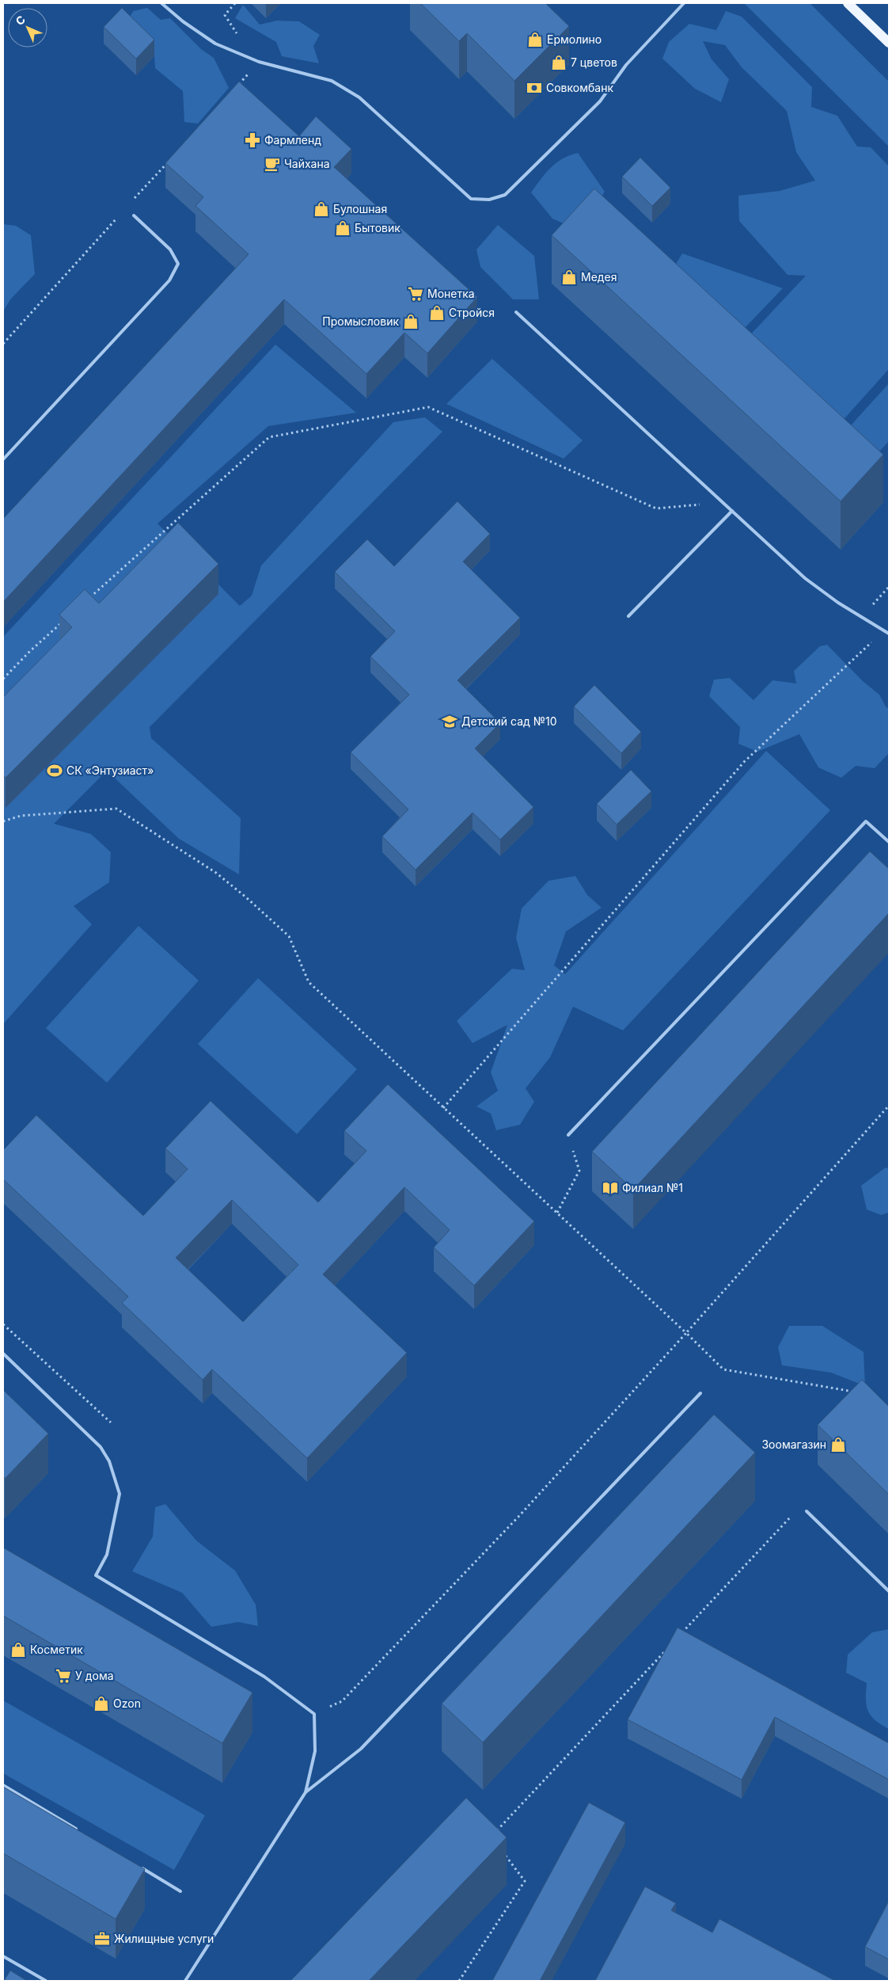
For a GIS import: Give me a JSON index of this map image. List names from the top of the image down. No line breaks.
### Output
{"places":{"shop":["Ермолино","7 цветов","Булошная","Бытовик","Медея","Стройся","Промысловик","Зоомагазин","Косметик","Ozon"],"bank":["Совкомбанк"],"pharmacy":["Фармленд"],"cafe":["Чайхана"],"supermarket":["Монетка","У дома"],"school or university":["Детский сад №10"],"sports":["СК «Энтузиаст»"],"library":["Филиал №1"],"office":["Жилищные услуги"]},"north":"top left"}
